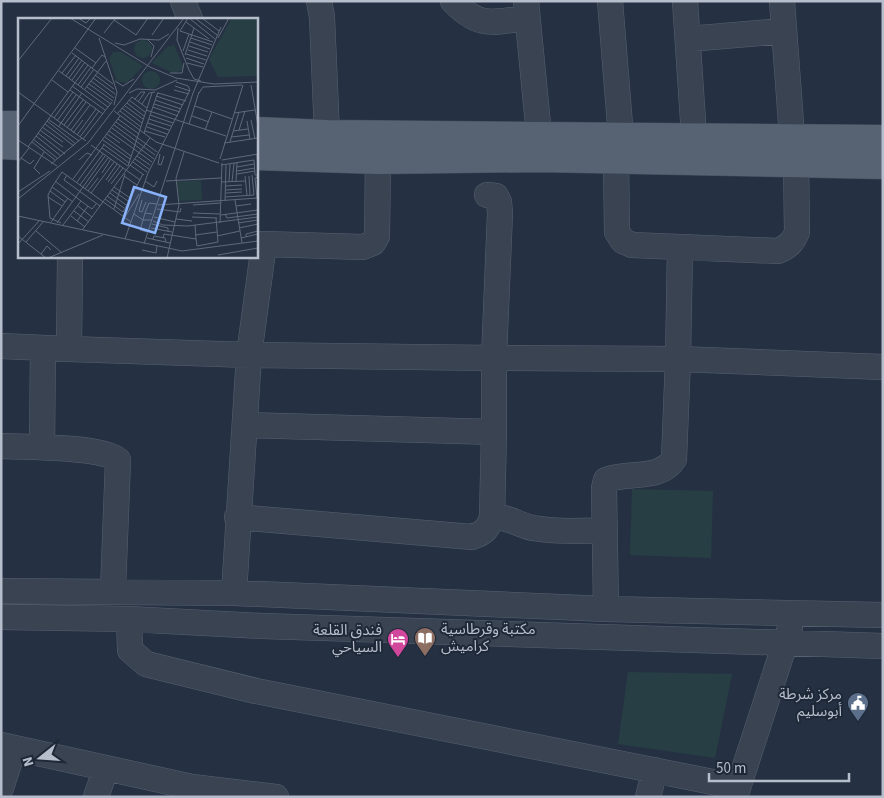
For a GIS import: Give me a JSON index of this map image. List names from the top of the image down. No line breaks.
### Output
{"places":{"library":["مكتبة وقرطاسية كراميش"],"hotel":["فندق القلعة السياحي"],"public building":["مركز شرطة أبوسليم"]},"scale_bar":"50 m","north":"left"}
